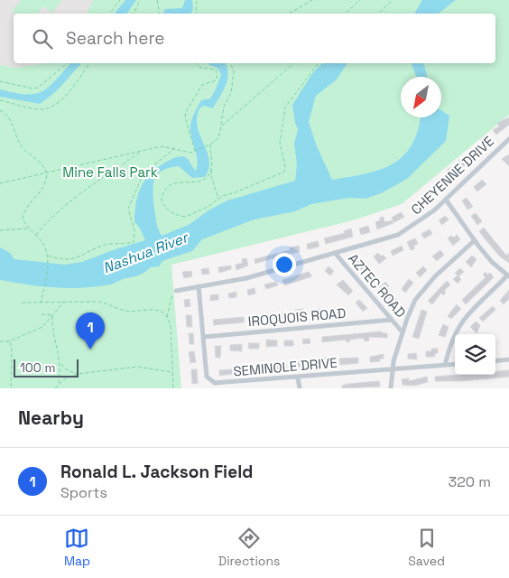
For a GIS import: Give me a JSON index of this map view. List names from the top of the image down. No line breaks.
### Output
{"streets":{"street":["CHEYENNE DRIVE","AZTEC ROAD","IROQUOIS ROAD","SEMINOLE DRIVE"]},"crossings":[["CHEYENNE DRIVE","AZTEC ROAD"],["CHEYENNE DRIVE","SEMINOLE DRIVE"],["AZTEC ROAD","IROQUOIS ROAD"],["IROQUOIS ROAD","SEMINOLE DRIVE"]],"water":["Nashua River"],"parks":["Mine Falls Park"],"scale_bar":"100 m","north":"bottom left","page":{"search":"Search here","pins":"1","scale":"100 m","heading":"Nearby","list":[{"mark":"1","name":"Ronald L. Jackson Field","note":"Sports","value":"320 m"}],"nav":["Map","Directions","Saved"]}}
